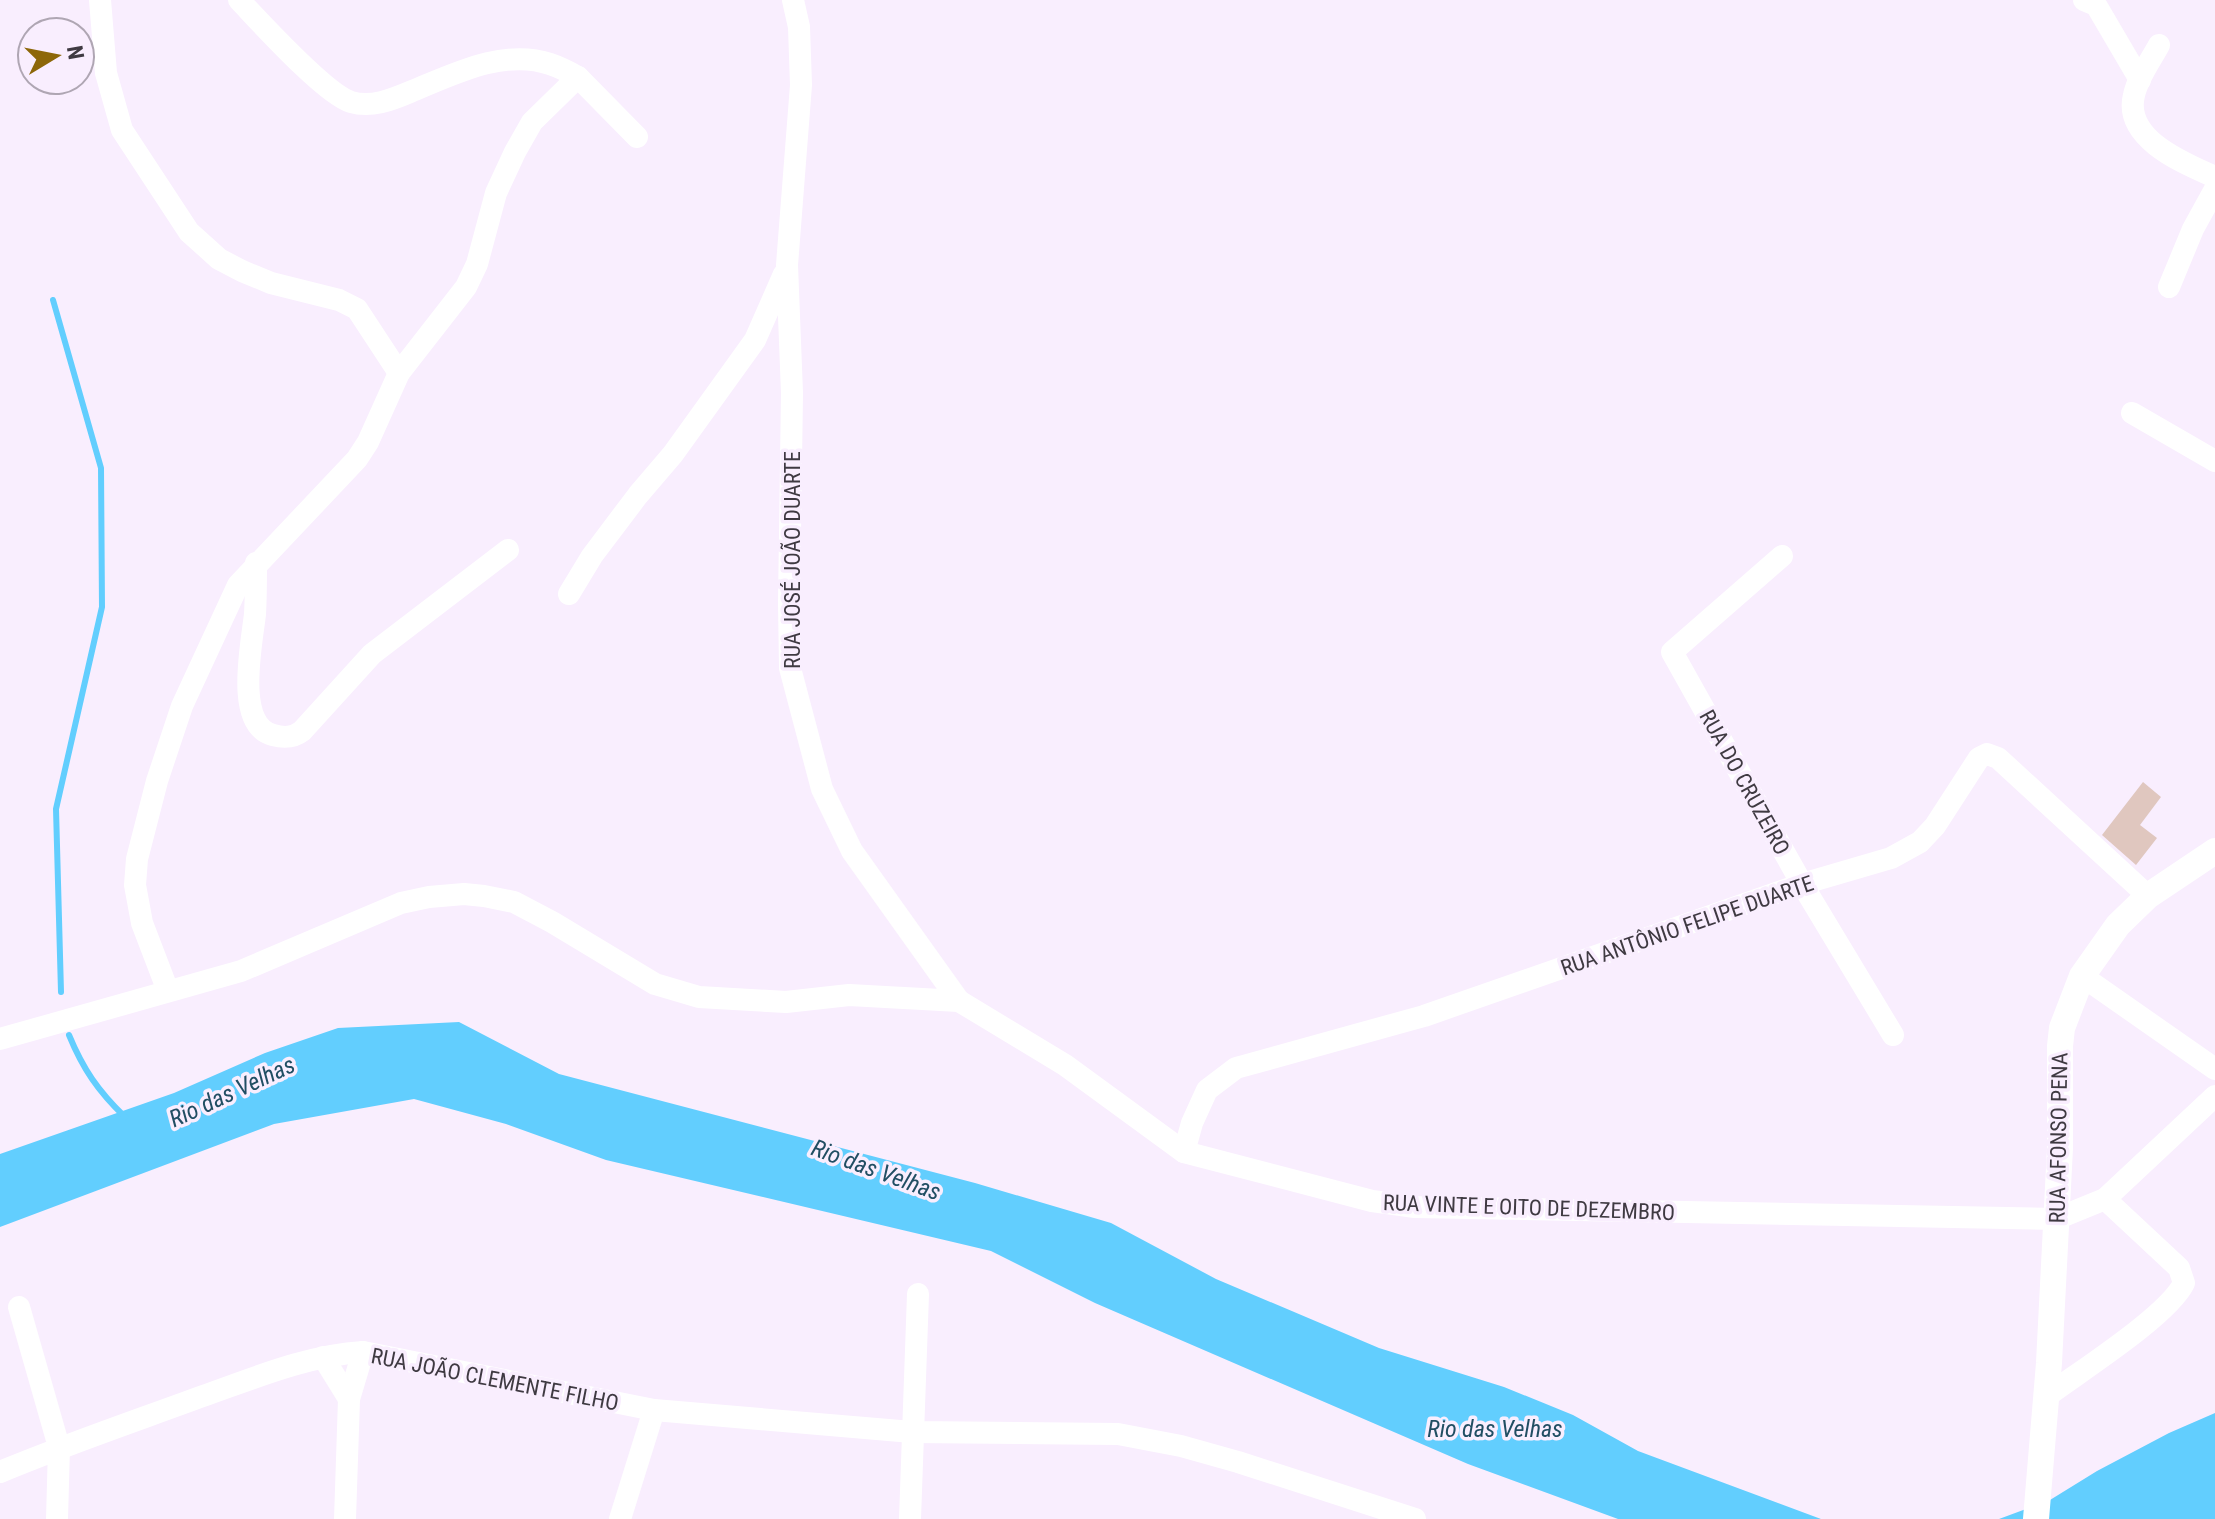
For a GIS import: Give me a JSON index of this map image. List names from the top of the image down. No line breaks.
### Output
{"streets":{"main road":["RUA AFONSO PENA"],"street":["RUA JOSÉ JOÃO DUARTE","RUA DO CRUZEIRO","RUA ANTÔNIO FELIPE DUARTE","RUA VINTE E OITO DE DEZEMBRO","RUA JOÃO CLEMENTE FILHO"]},"crossings":[["RUA JOSÉ JOÃO DUARTE","RUA VINTE E OITO DE DEZEMBRO"],["RUA DO CRUZEIRO","RUA ANTÔNIO FELIPE DUARTE"],["RUA ANTÔNIO FELIPE DUARTE","RUA AFONSO PENA"],["RUA ANTÔNIO FELIPE DUARTE","RUA VINTE E OITO DE DEZEMBRO"],["RUA AFONSO PENA","RUA VINTE E OITO DE DEZEMBRO"]],"water":["Rio das Velhas"],"north":"right"}
